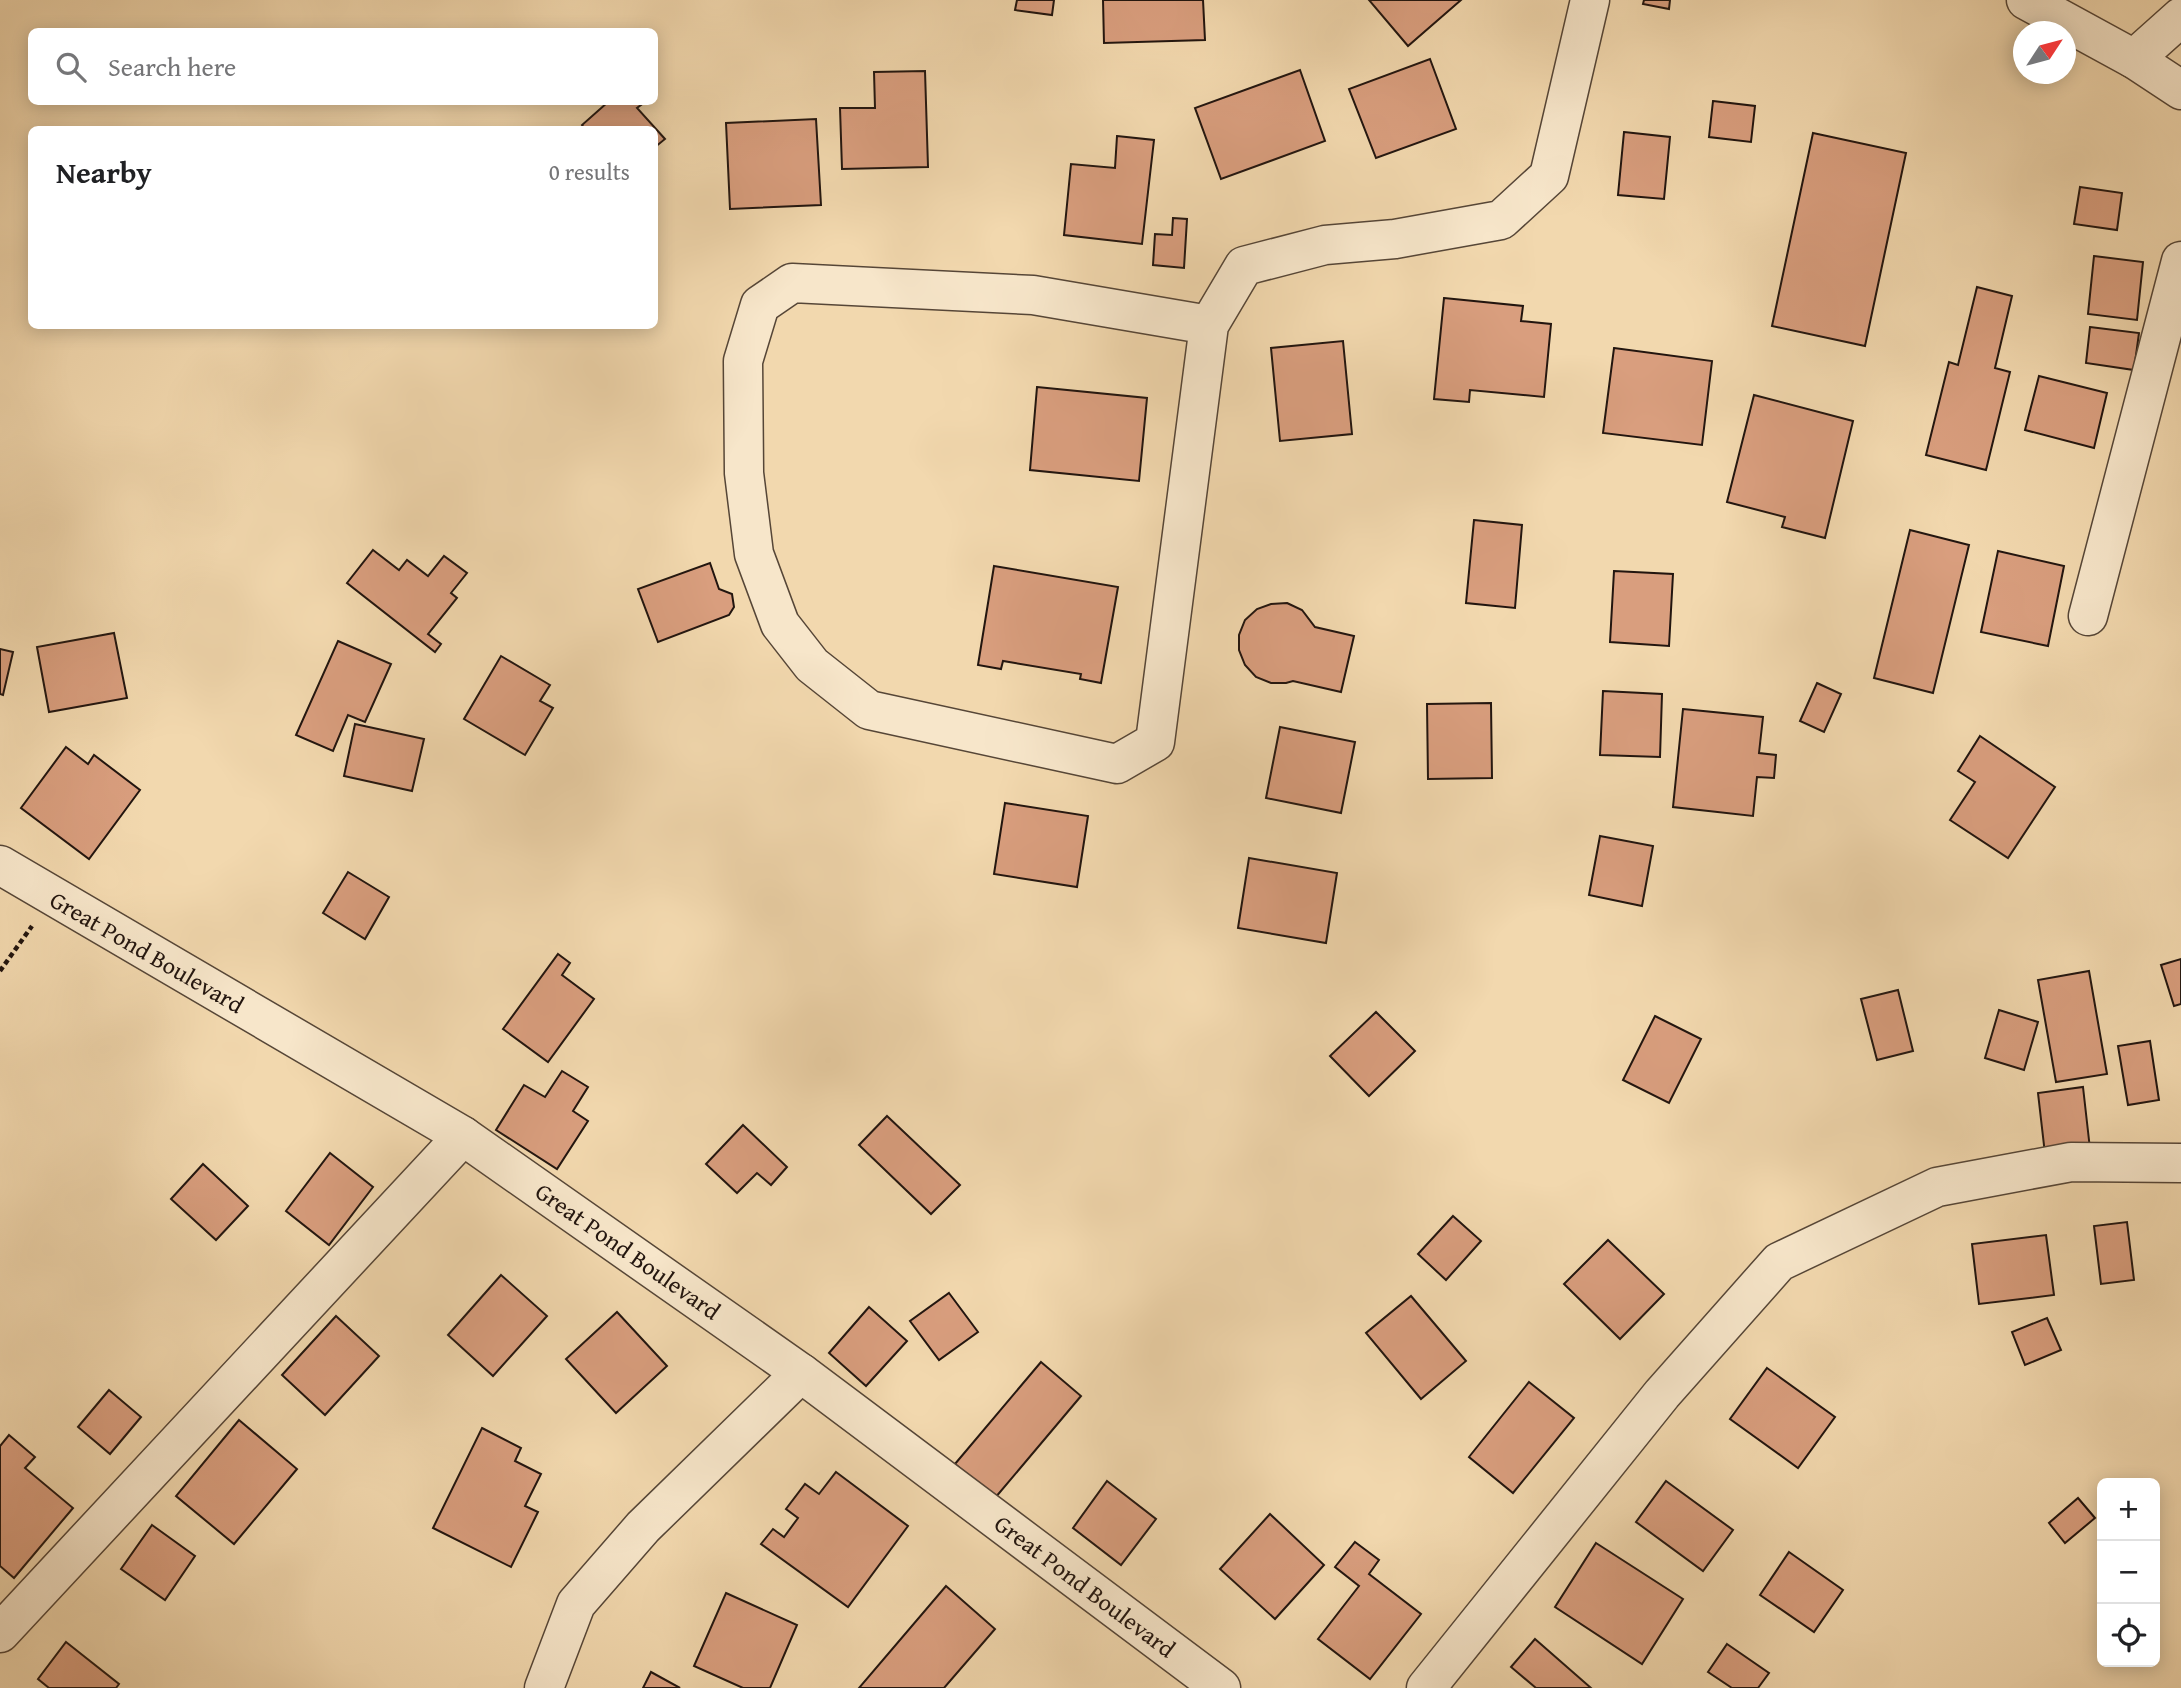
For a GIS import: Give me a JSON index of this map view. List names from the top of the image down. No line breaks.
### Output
{"streets":{"street":["Great Pond Boulevard"]},"north":"top right","page":{"search":"Search here","heading":["Nearby","0 results"],"map_buttons":["+","−"]}}
